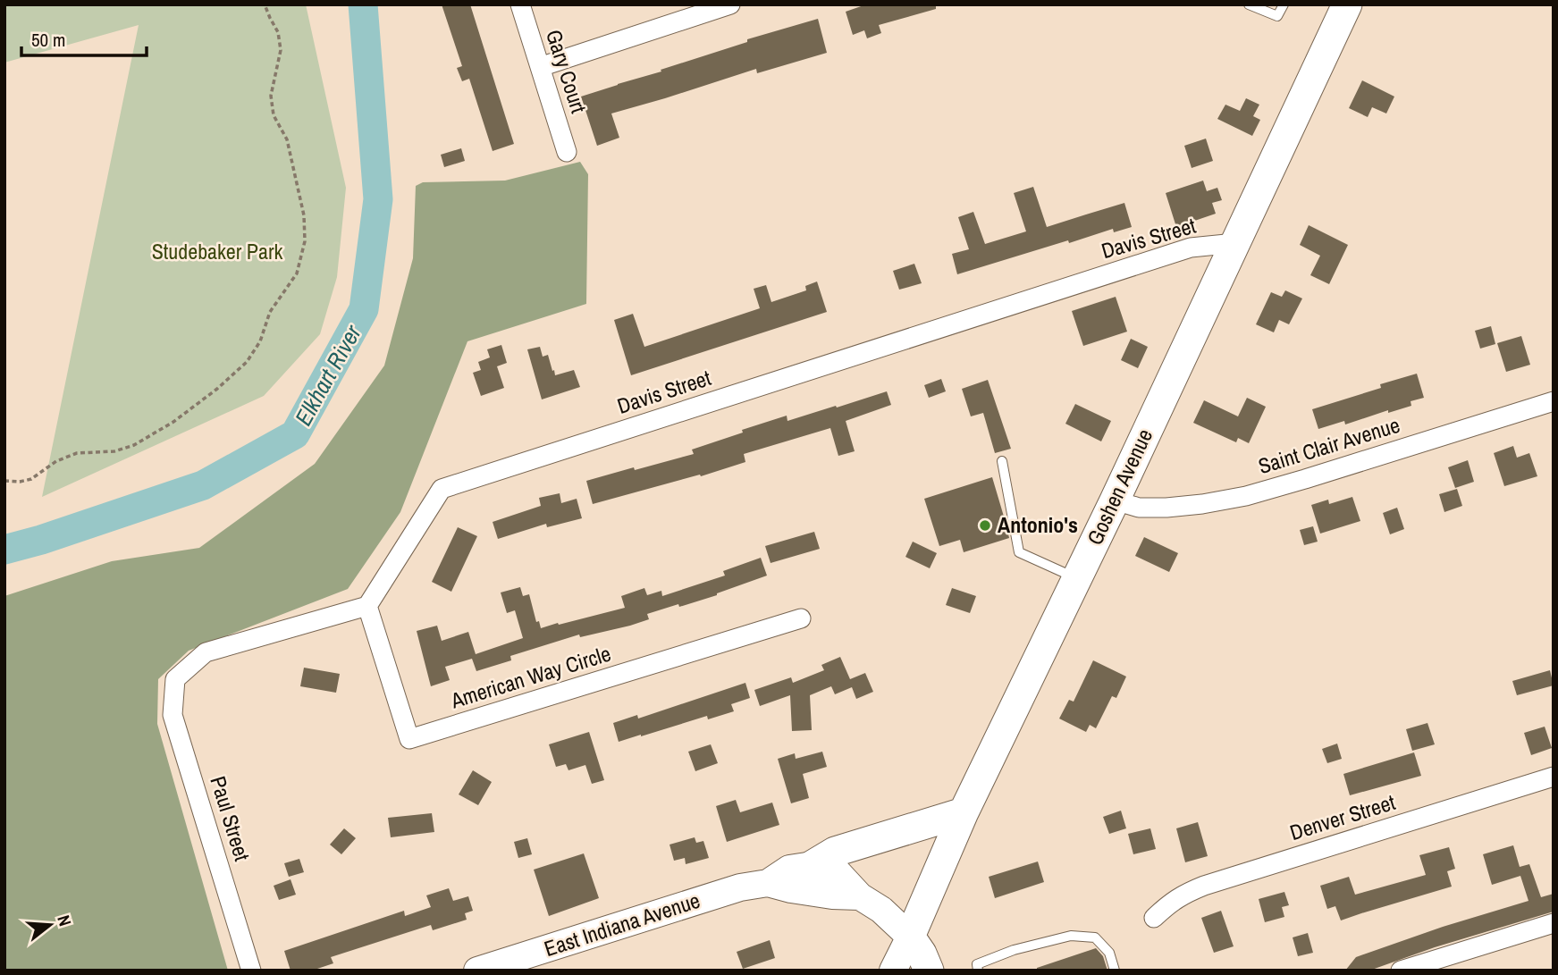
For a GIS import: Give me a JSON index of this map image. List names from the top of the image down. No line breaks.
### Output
{"streets":{"main road":["Goshen Avenue"],"street":["Gary Court","Davis Street","Saint Clair Avenue","American Way Circle","Denver Street","Paul Street","East Indiana Avenue"]},"crossings":[["Davis Street","Goshen Avenue"],["Davis Street","American Way Circle"],["Davis Street","Paul Street"],["Saint Clair Avenue","Goshen Avenue"],["American Way Circle","Paul Street"]],"water":["Elkhart River"],"parks":["Studebaker Park"],"places":["Antonio's"],"scale_bar":"50 m","north":"right"}
